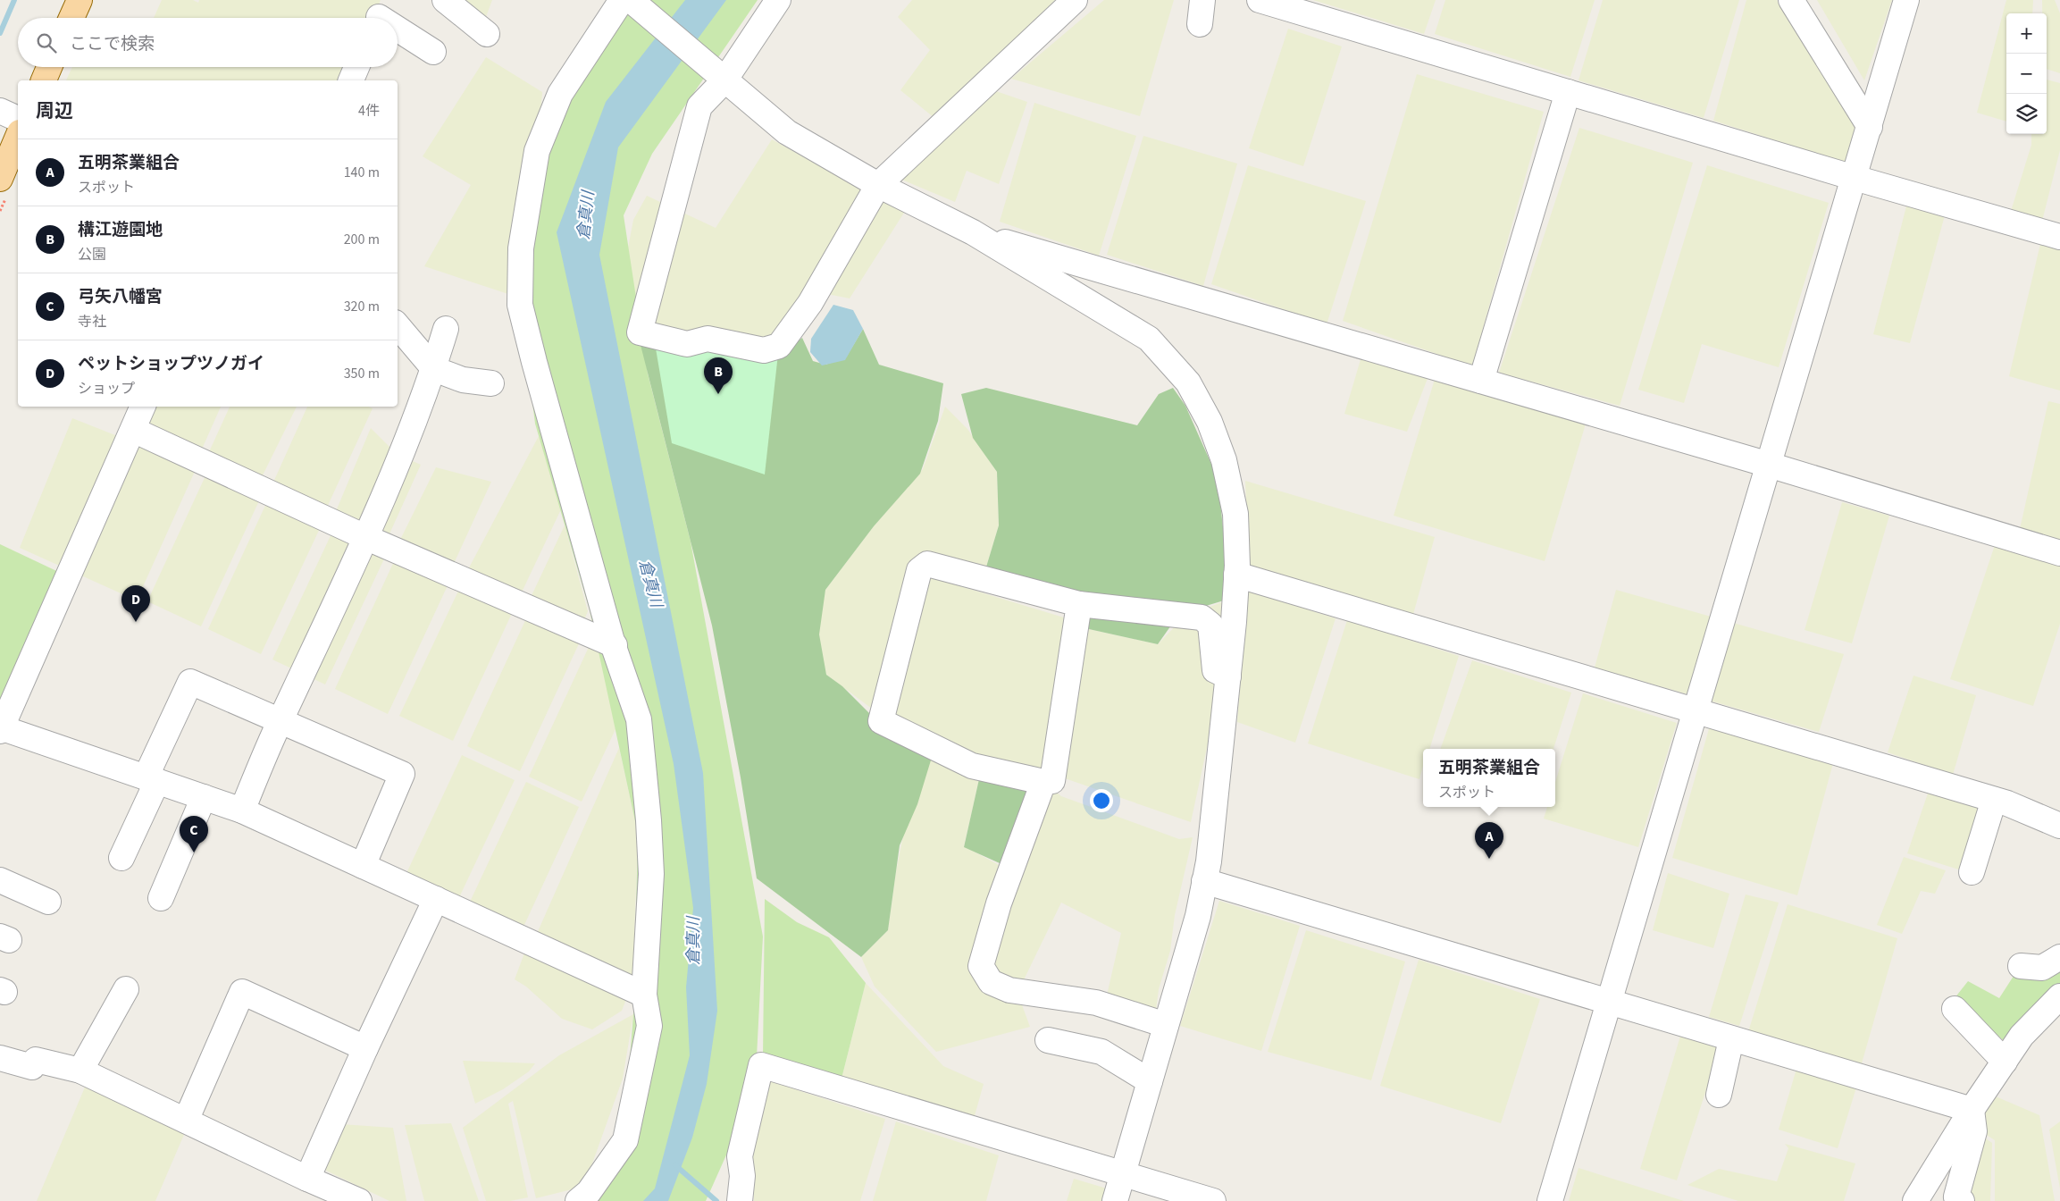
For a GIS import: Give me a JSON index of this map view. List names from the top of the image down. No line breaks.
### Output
{"water":["倉真川"],"page":{"map_buttons":["+","−"],"search":"ここで検索","heading":["周辺","4件"],"list":[{"mark":"A","name":"五明茶業組合","note":"スポット","value":"140 m"},{"mark":"B","name":"構江遊園地","note":"公園","value":"200 m"},{"mark":"C","name":"弓矢八幡宮","note":"寺社","value":"320 m"},{"mark":"D","name":"ペットショップツノガイ","note":"ショップ","value":"350 m"}],"pins":["B","D","C","A"],"popup":["五明茶業組合","スポット"]}}
